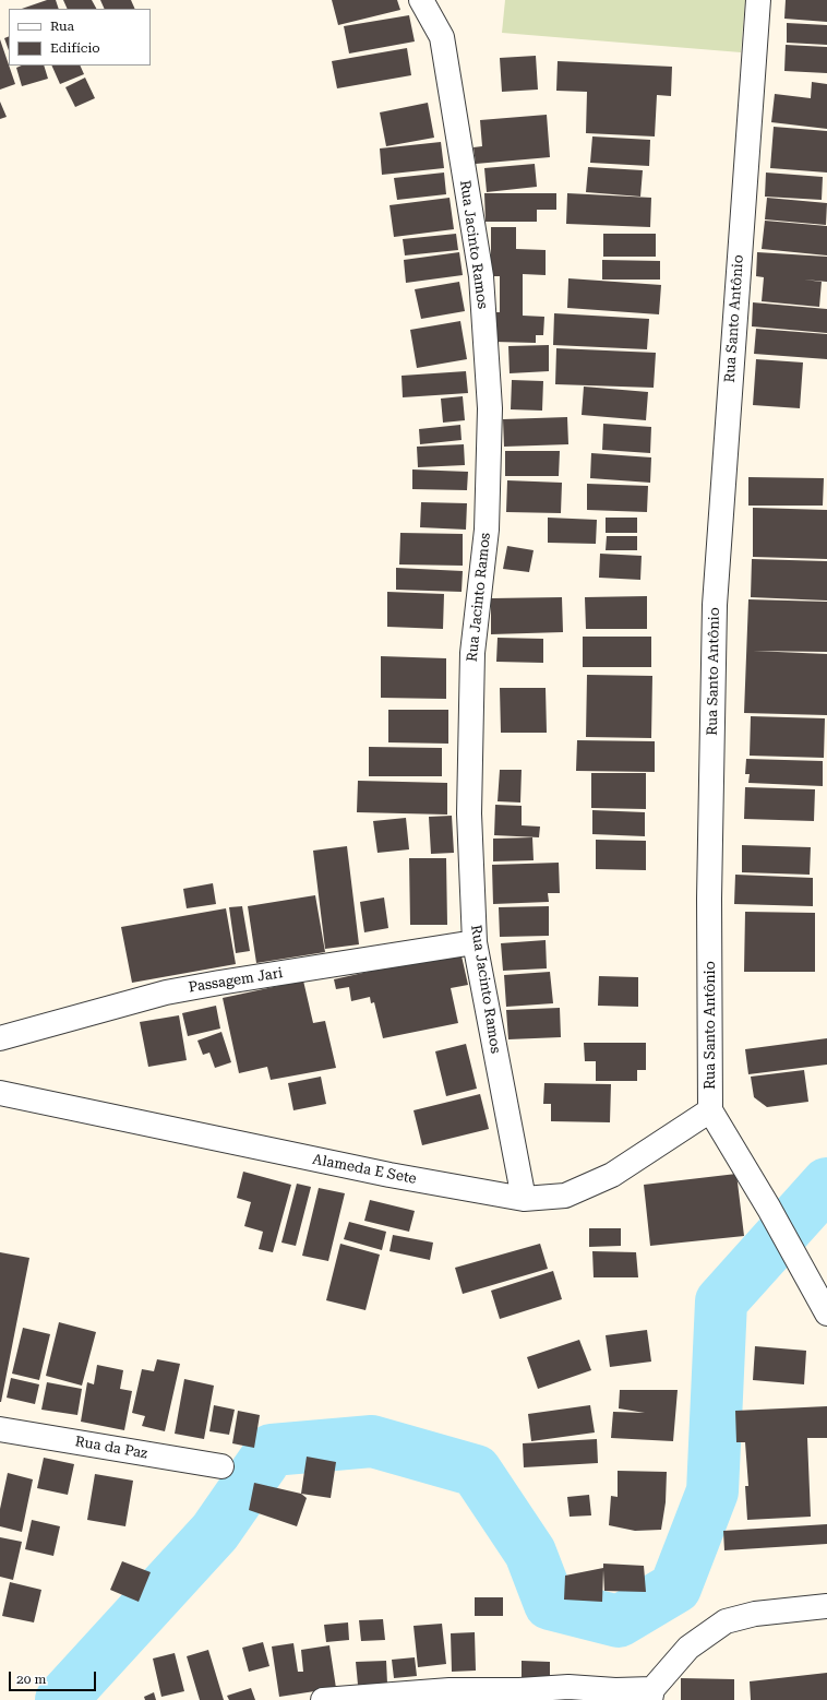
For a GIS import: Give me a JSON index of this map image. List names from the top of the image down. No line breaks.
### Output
{"streets":{"street":["Rua Jacinto Ramos","Rua Santo Antônio","Passagem Jari","Alameda E Sete","Rua da Paz"]},"crossings":[["Rua Jacinto Ramos","Passagem Jari"],["Rua Jacinto Ramos","Alameda E Sete"],["Rua Santo Antônio","Alameda E Sete"]],"legend":["Rua","Edifício"],"scale_bar":"20 m"}
